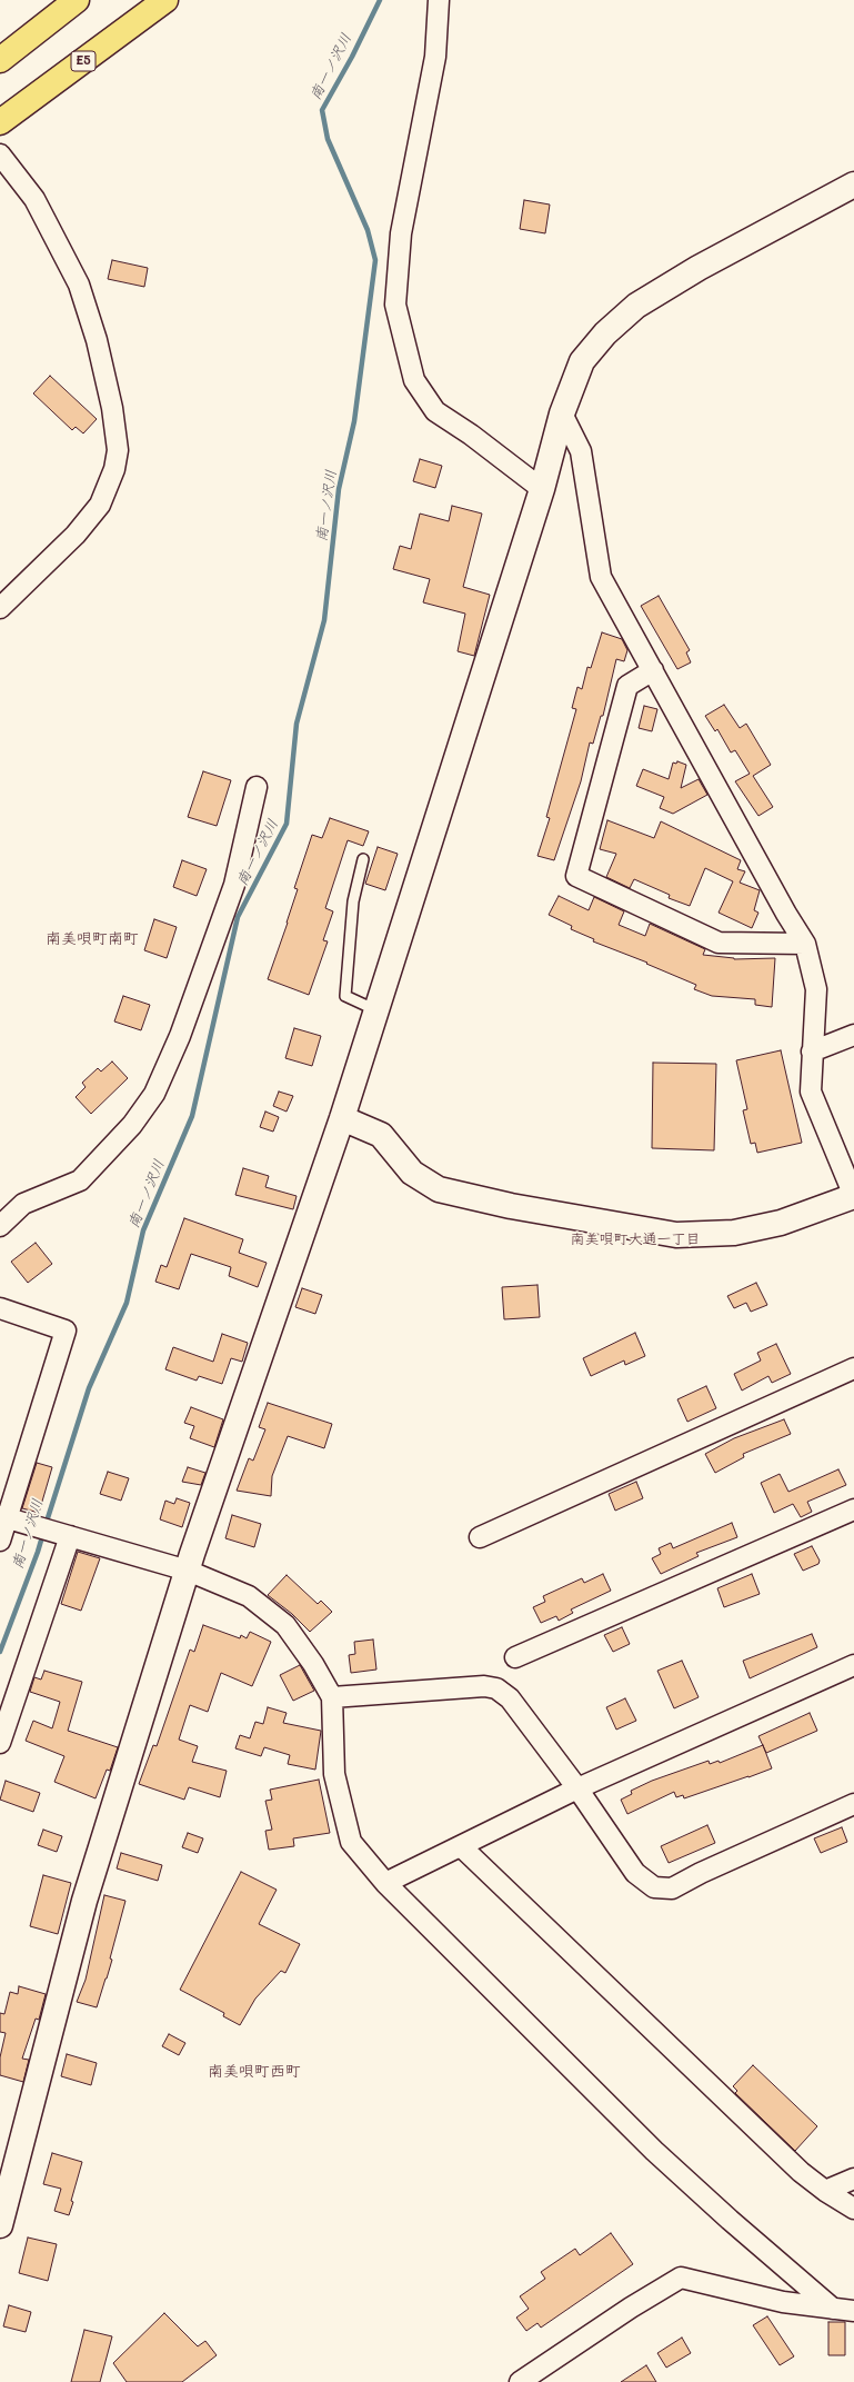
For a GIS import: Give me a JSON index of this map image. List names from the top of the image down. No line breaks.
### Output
{"streets":{"highway":["E5"]},"districts":["南美唄町南町","南美唄町大通一丁目","南美唄町西町"],"water":["南一ノ沢川"]}
